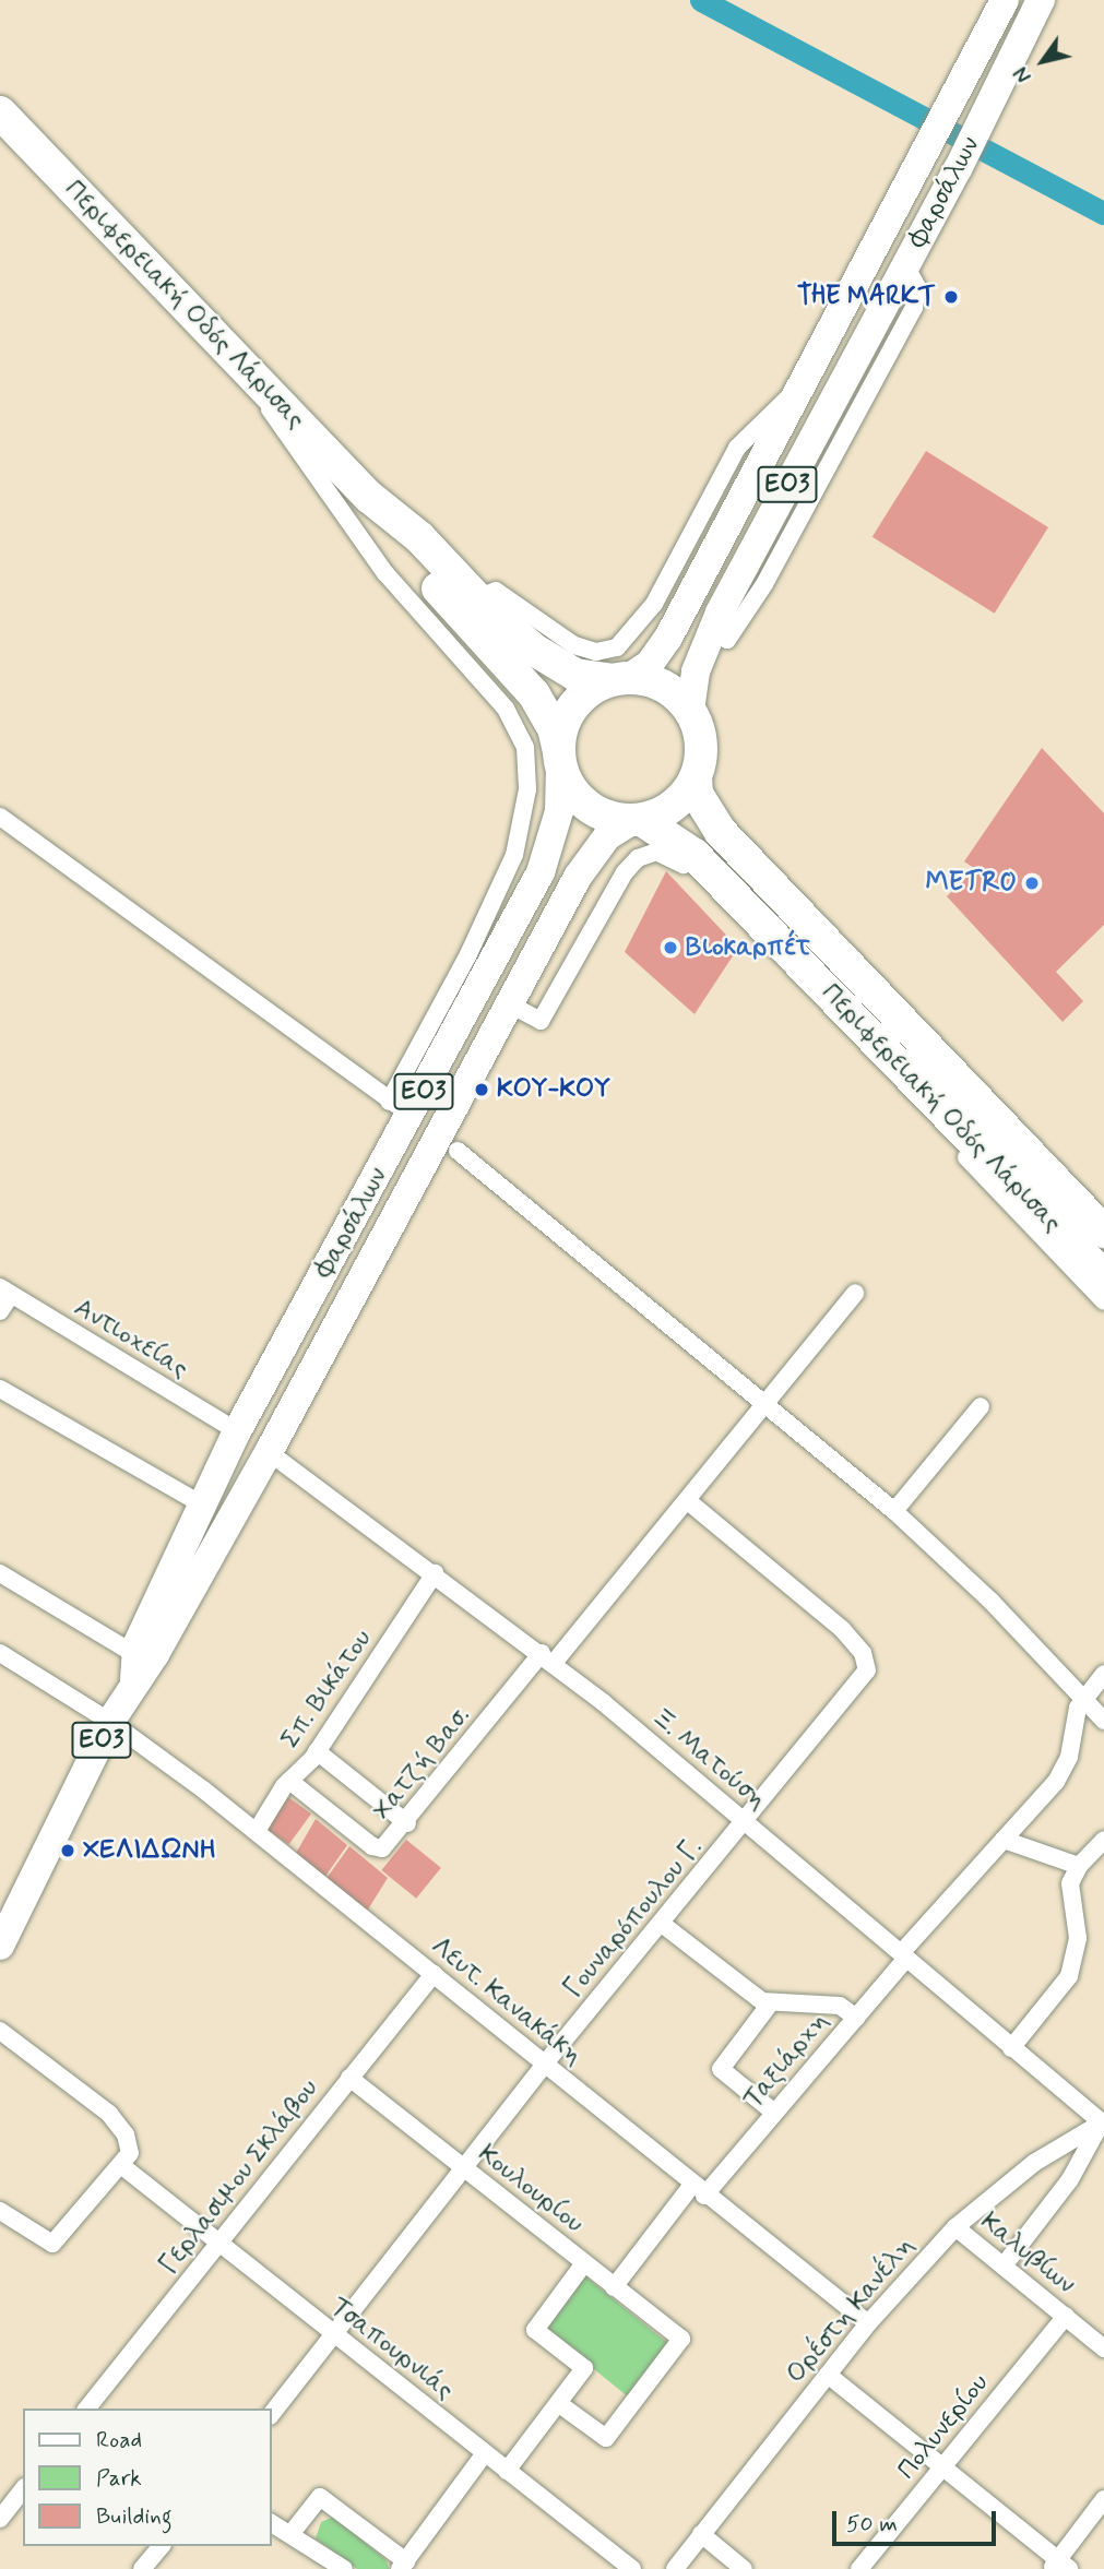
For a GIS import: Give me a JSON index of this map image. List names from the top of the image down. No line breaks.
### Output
{"streets":{"highway":["Περιφερειακή Οδός Λάρισας","ΕΟ3"],"main road":["Φαρσάλων"],"street":["Αντιοχείας","Σπ. Βικάτου","Ξ. Ματούση","Χατζή Βασ.","Γουναρόπουλου Γ.","Λευτ. Κανακάκη","Ταξιάρχη","Γερλασιμου Σκλάβου","Κουλουρίου","Καλυβίων","Ορέστη Κανέλη","Τσαπουρνιάς","Πολυνερίου"]},"crossings":[["Φαρσάλων","Περιφερειακή Οδός Λάρισας"],["Φαρσάλων","ΕΟ3"],["Φαρσάλων","Αντιοχείας"],["Φαρσάλων","Ξ. Ματούση"],["Φαρσάλων","Λευτ. Κανακάκη"],["Περιφερειακή Οδός Λάρισας","ΕΟ3"],["Σπ. Βικάτου","Ξ. Ματούση"],["Σπ. Βικάτου","Χατζή Βασ."],["Σπ. Βικάτου","Λευτ. Κανακάκη"],["Ξ. Ματούση","Χατζή Βασ."],["Ξ. Ματούση","Γουναρόπουλου Γ."],["Ξ. Ματούση","Ταξιάρχη"],["Ξ. Ματούση","Ορέστη Κανέλη"],["Χατζή Βασ.","Γουναρόπουλου Γ."],["Γουναρόπουλου Γ.","Λευτ. Κανακάκη"],["Γουναρόπουλου Γ.","Κουλουρίου"],["Γουναρόπουλου Γ.","Τσαπουρνιάς"],["Λευτ. Κανακάκη","Ταξιάρχη"],["Λευτ. Κανακάκη","Γερλασιμου Σκλάβου"],["Λευτ. Κανακάκη","Ορέστη Κανέλη"],["Ταξιάρχη","Κουλουρίου"],["Γερλασιμου Σκλάβου","Κουλουρίου"],["Γερλασιμου Σκλάβου","Τσαπουρνιάς"],["Καλυβίων","Ορέστη Κανέλη"],["Καλυβίων","Πολυνερίου"]],"places":["THE MARKT","METRO","Βιοκαρπέτ","ΚΟΥ-ΚΟΥ","ΧΕΛΙΔΩΝΗ"],"legend":["Road","Park","Building"],"scale_bar":"50 m","north":"bottom left"}
